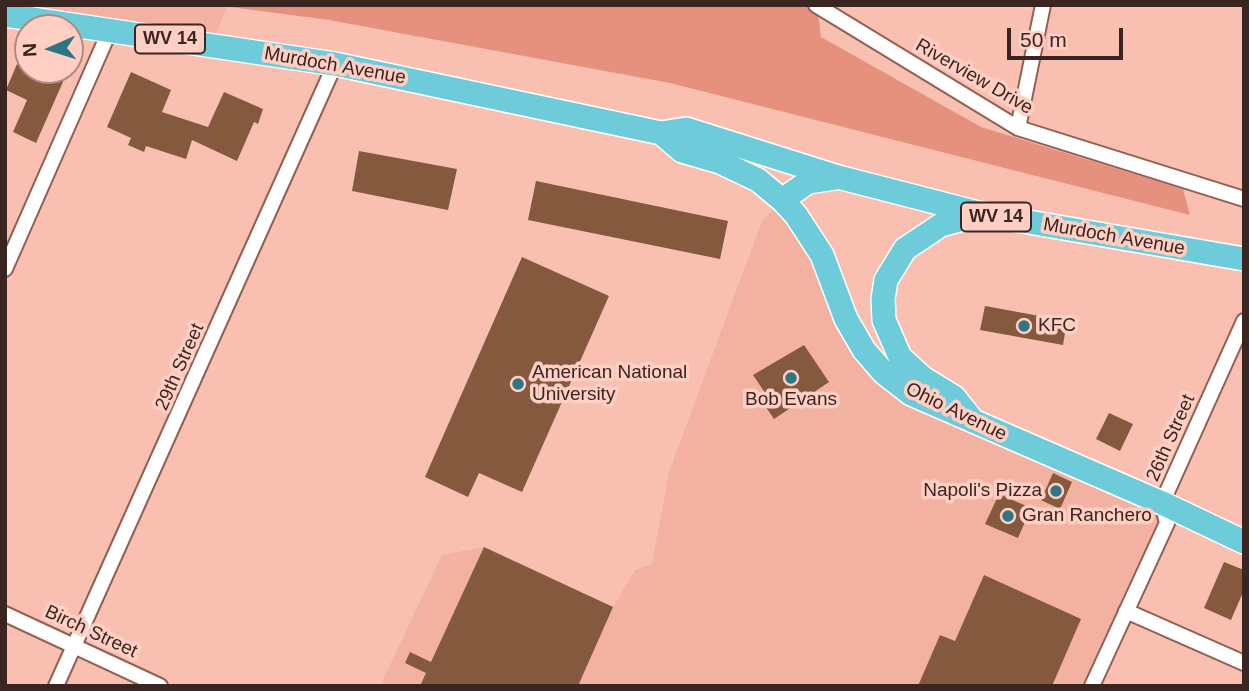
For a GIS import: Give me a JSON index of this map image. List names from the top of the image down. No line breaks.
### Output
{"streets":{"main road":["WV 14","Murdoch Avenue","Ohio Avenue"],"street":["Riverview Drive","29th Street","26th Street","Birch Street"]},"crossings":[["Murdoch Avenue","29th Street"],["Murdoch Avenue","Ohio Avenue"],["29th Street","Birch Street"],["Ohio Avenue","26th Street"]],"places":["KFC","Bob Evans","American National University","Napoli's Pizza","Gran Ranchero"],"scale_bar":"50 m","north":"left"}
